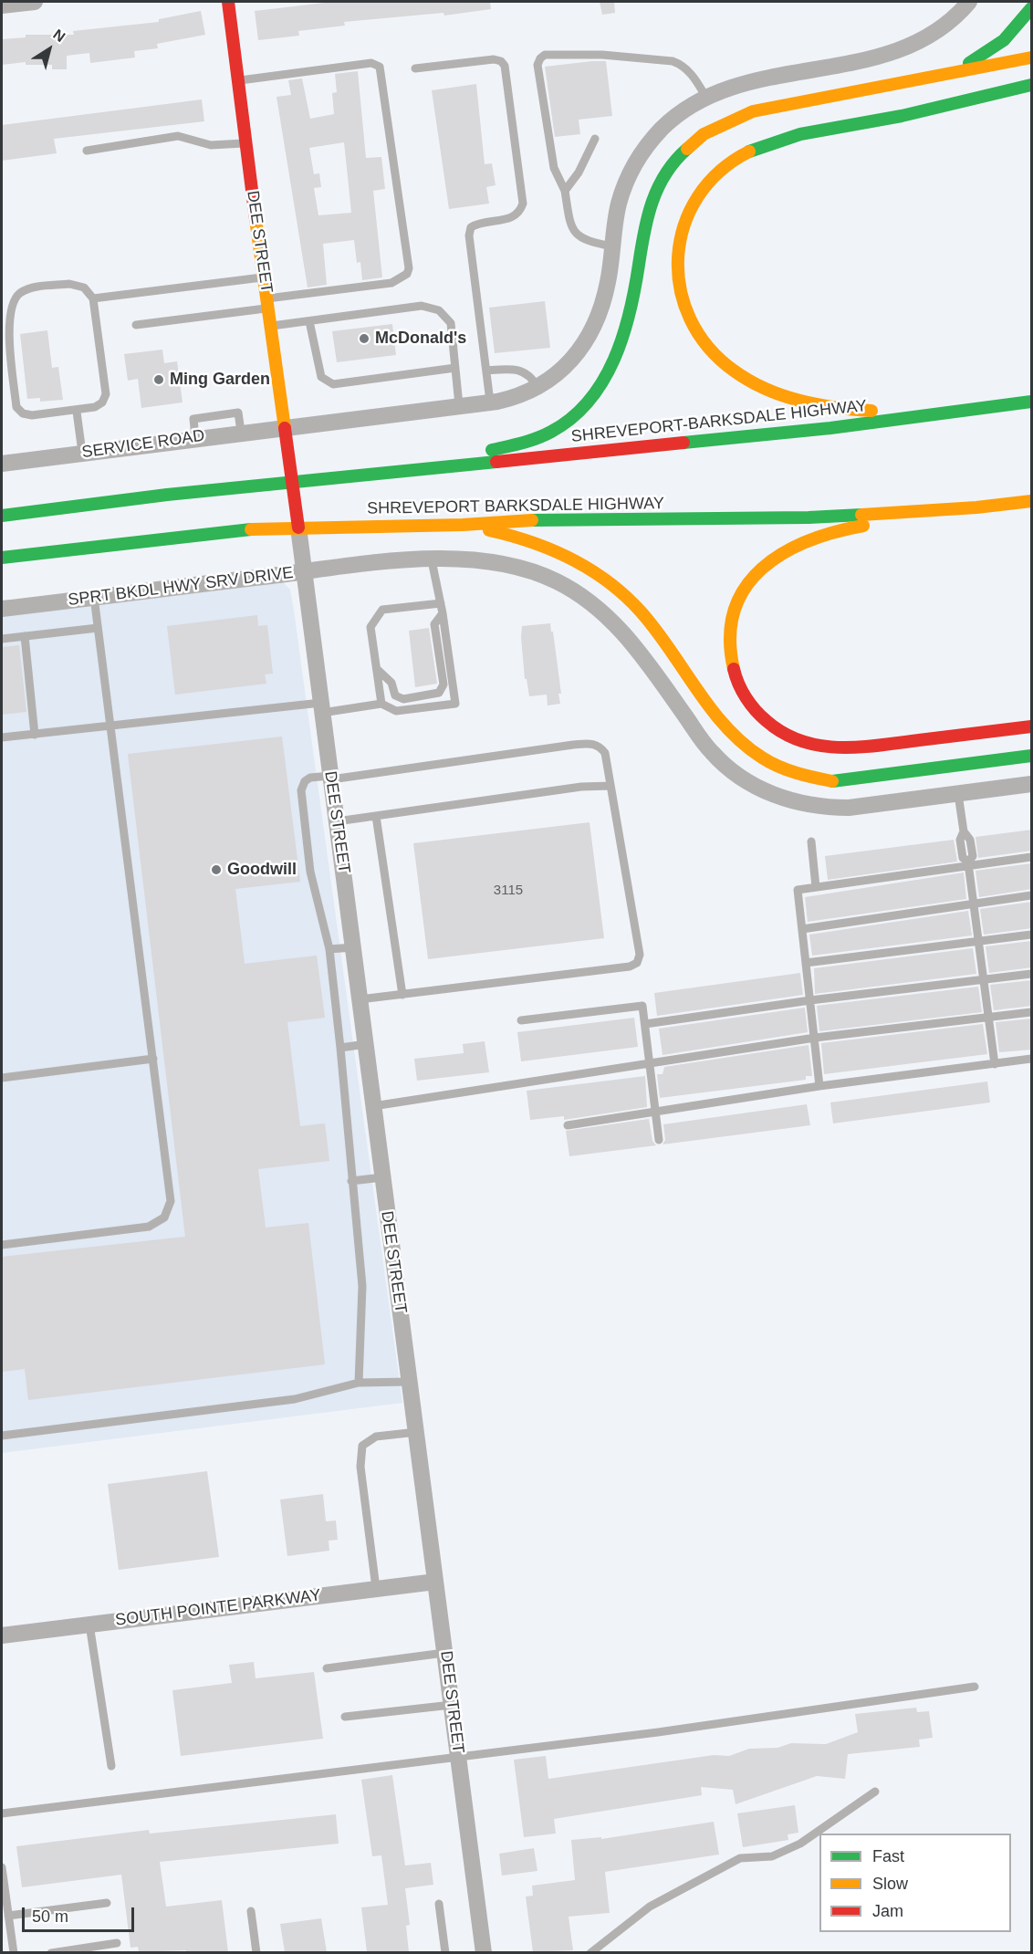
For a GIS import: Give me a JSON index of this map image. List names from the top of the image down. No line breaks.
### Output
{"streets":{"main road":["DEE STREET","SHREVEPORT-BARKSDALE HIGHWAY","SHREVEPORT BARKSDALE HIGHWAY","SPRT BKDL HWY SRV DRIVE"],"street":["SERVICE ROAD","SOUTH POINTE PARKWAY"]},"crossings":[["DEE STREET","SERVICE ROAD"],["DEE STREET","SPRT BKDL HWY SRV DRIVE"],["DEE STREET","SOUTH POINTE PARKWAY"],["SHREVEPORT BARKSDALE HIGHWAY","SPRT BKDL HWY SRV DRIVE"]],"places":["McDonald's","Ming Garden","Goodwill"],"house_numbers":["3115"],"legend":["Fast","Slow","Jam"],"scale_bar":"50 m","north":"top right"}
